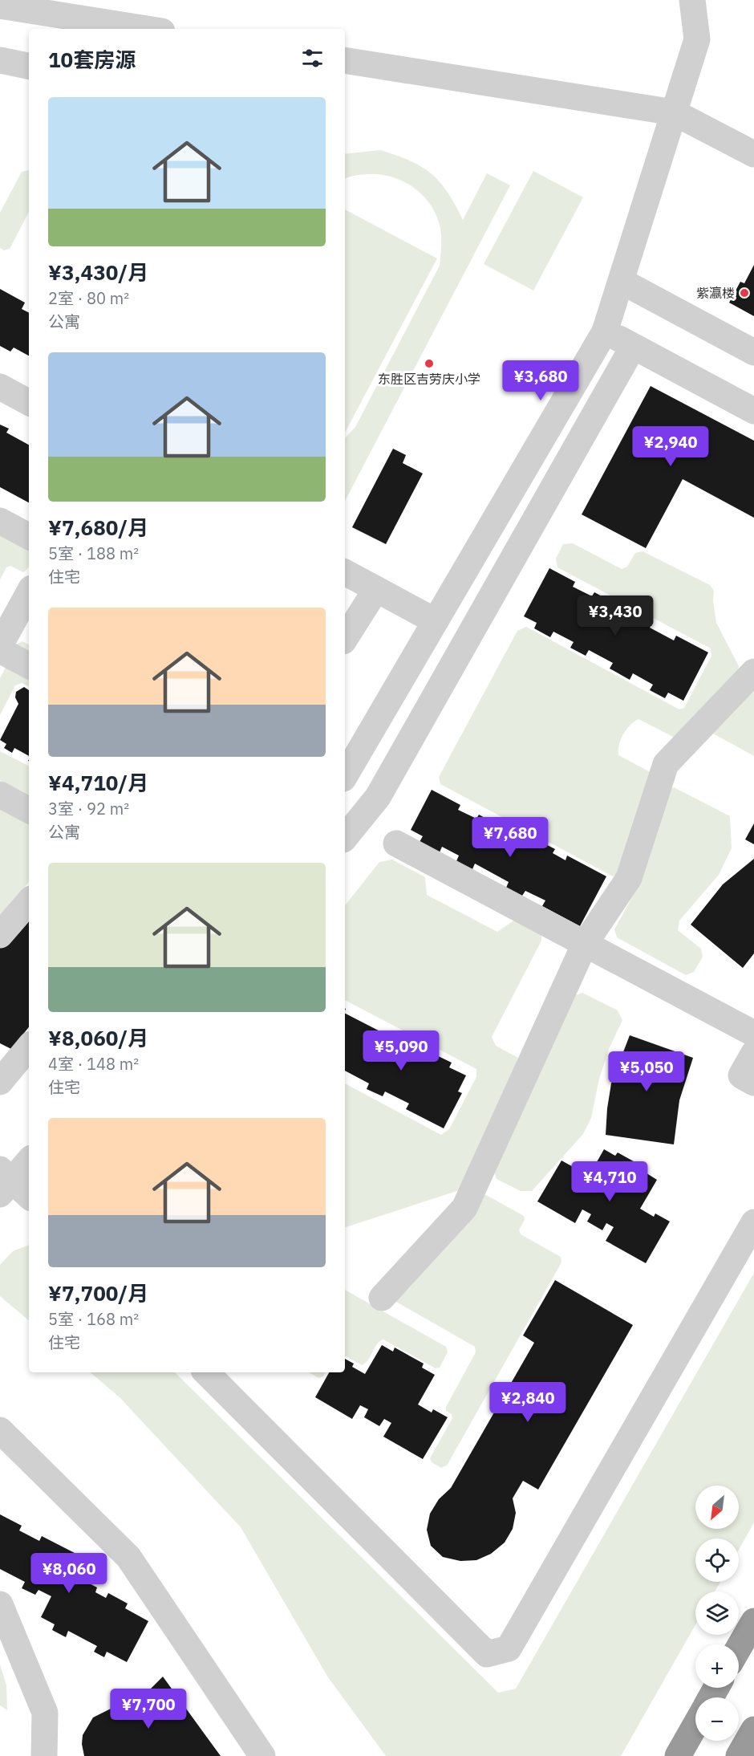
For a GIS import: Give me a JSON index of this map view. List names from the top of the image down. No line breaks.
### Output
{"places":["紫瀛楼","东胜区吉劳庆小学"],"north":"bottom left","page":{"heading":"10套房源","list":[{"name":"¥3,430/月","note":"2室 · 80 m² · 公寓"},{"name":"¥7,680/月","note":"5室 · 188 m² · 住宅"},{"name":"¥4,710/月","note":"3室 · 92 m² · 公寓"},{"name":"¥8,060/月","note":"4室 · 148 m² · 住宅"},{"name":"¥7,700/月","note":"5室 · 168 m² · 住宅"}],"price":["¥3,680","¥2,940","¥3,430","¥7,680","¥5,090","¥5,050","¥4,710","¥2,840","¥8,060","¥7,700"],"map_buttons":["+","−"]}}
